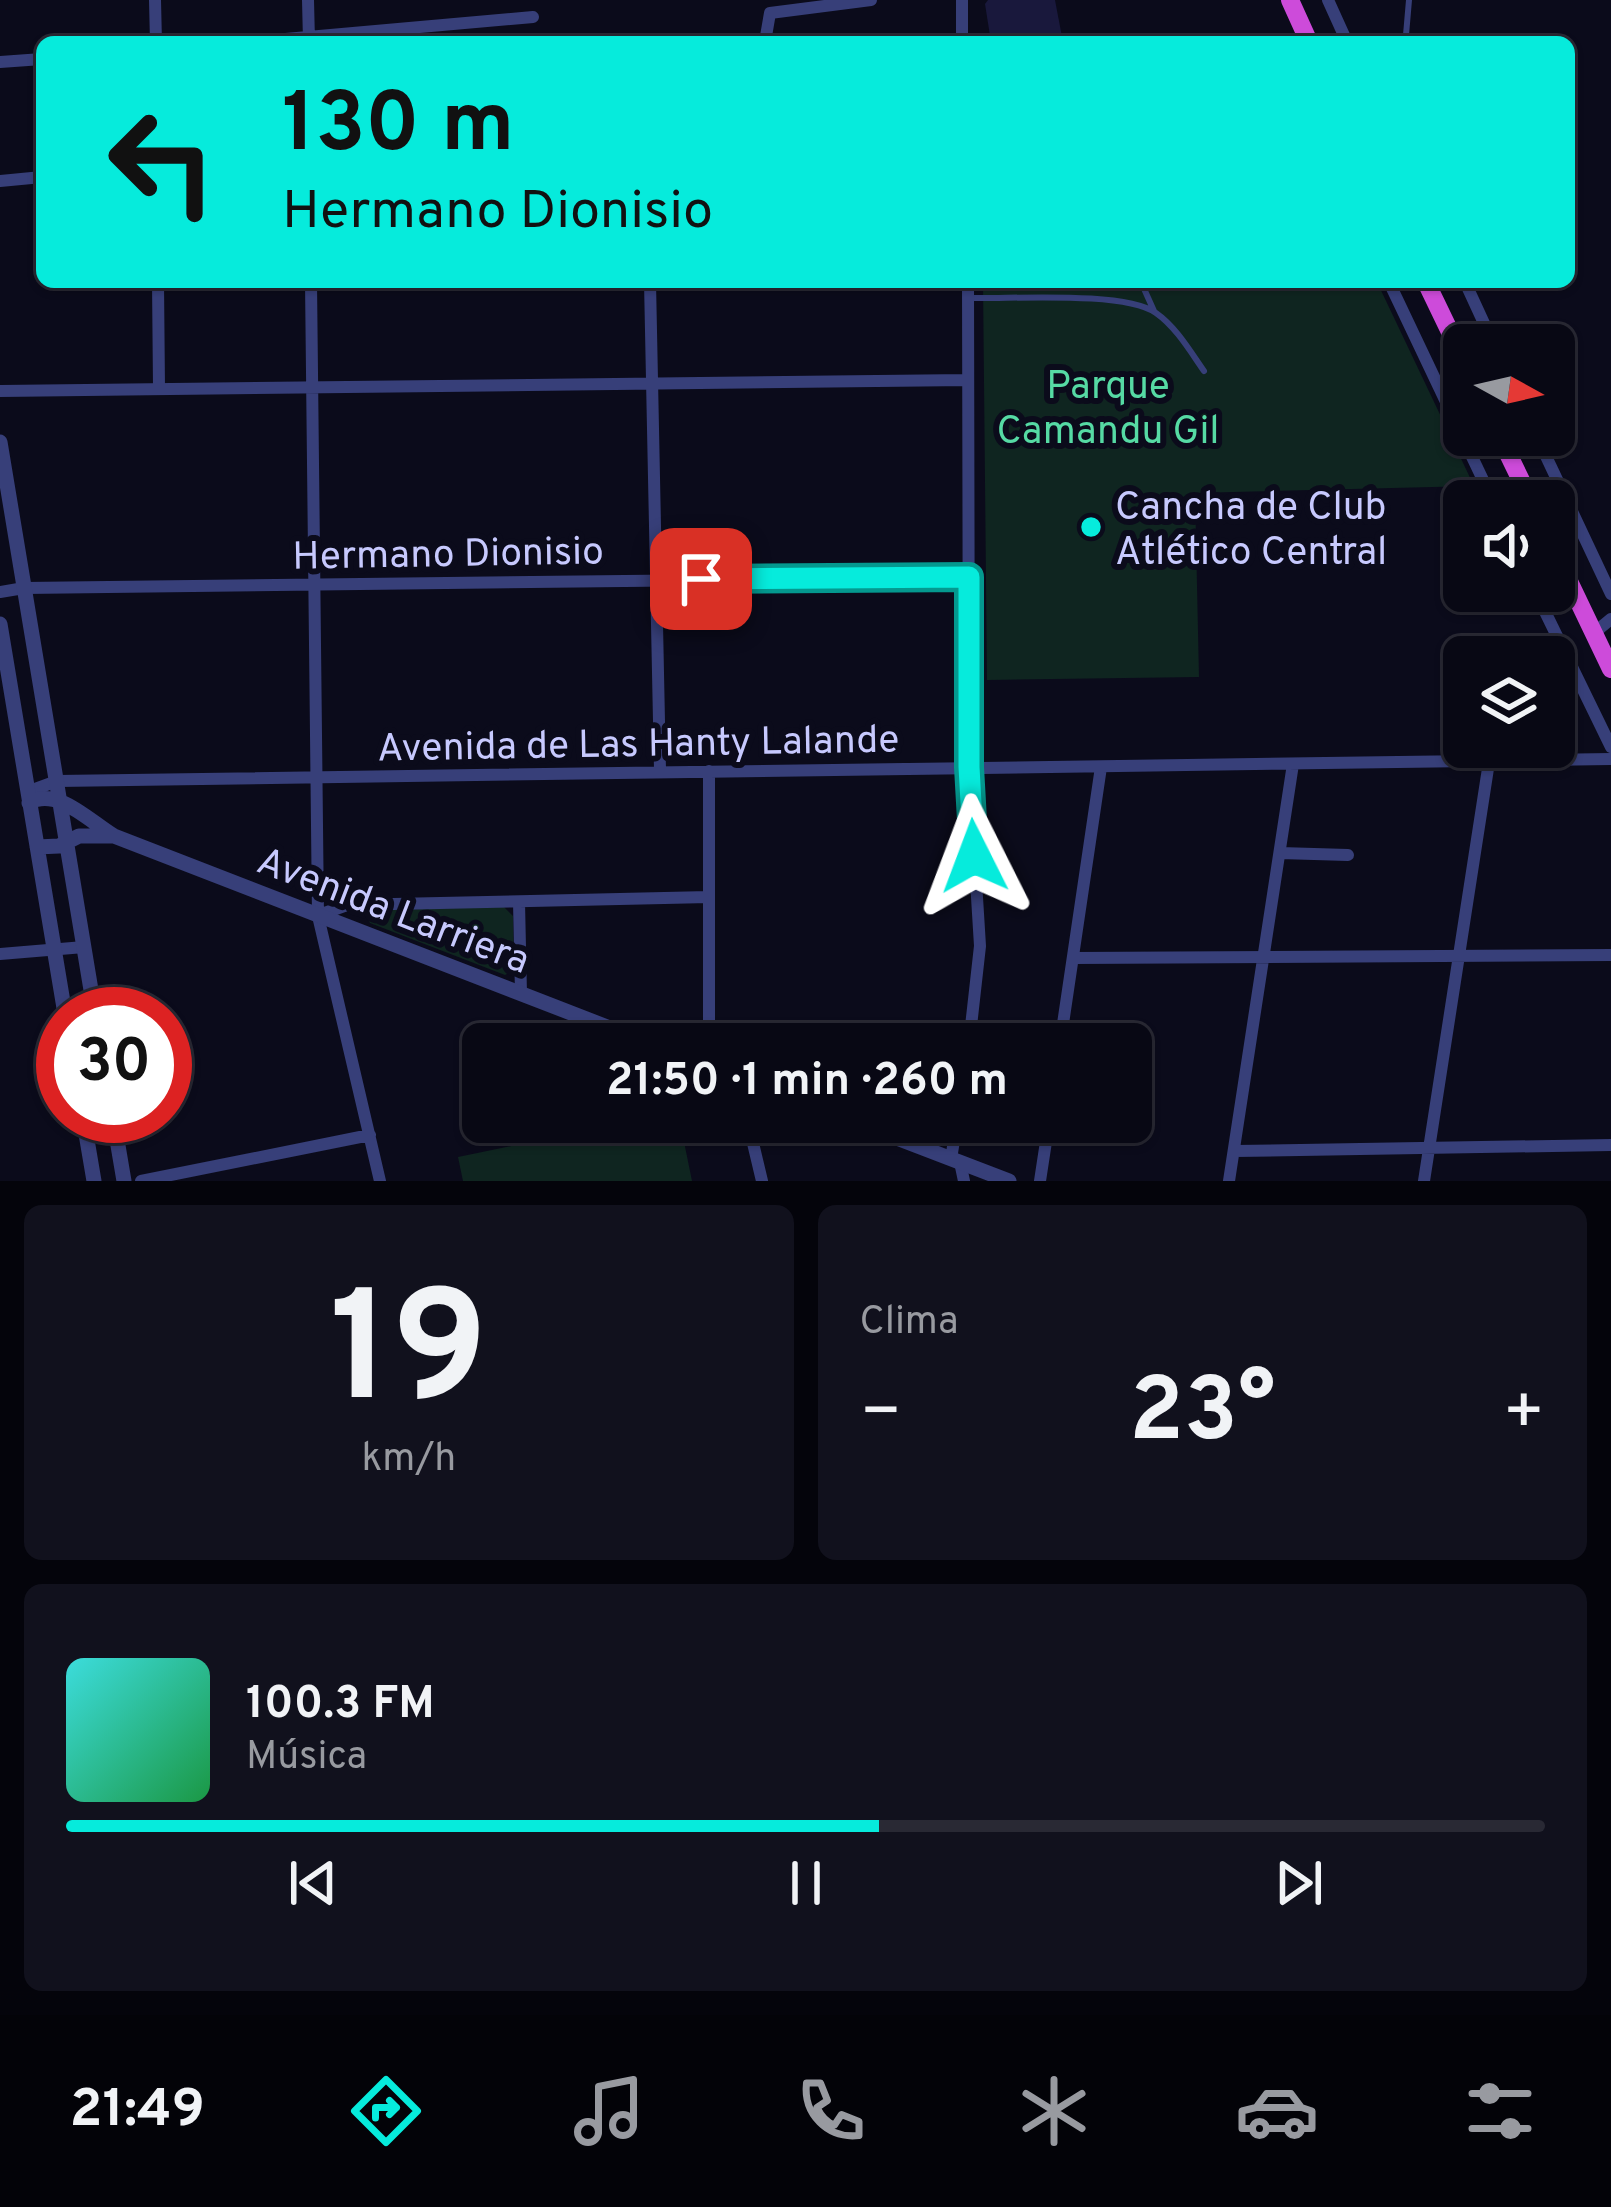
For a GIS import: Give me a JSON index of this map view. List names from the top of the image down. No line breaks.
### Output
{"streets":{"street":["Hermano Dionisio","Avenida de Las Hanty Lalande","Avenida Larriera"]},"parks":["Parque Camandu Gil"],"places":["Cancha de Club Atlético Central"],"north":"right","page":{"turn":["130 m","Hermano Dionisio"],"limit":"30","trip":"21:50 · 1 min · 260 m","tile":[["19","km/h"],"Clima"],"heat":["−","23°","+"],"song":["100.3 FM","Música"],"tabs":"21:49"}}
